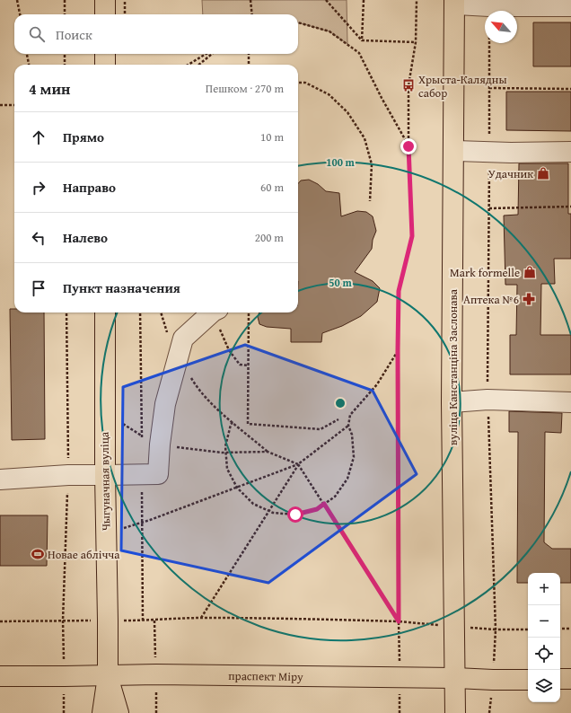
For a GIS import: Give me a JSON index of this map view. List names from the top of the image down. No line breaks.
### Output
{"streets":{"main road":["вуліца Канстанціна Заслонава","Чыгуначная вуліца","праспект Міру"]},"crossings":[["вуліца Канстанціна Заслонава","праспект Міру"],["Чыгуначная вуліца","праспект Міру"]],"places":{"bus stop":["Хрыста-Калядны сабор"],"shop":["Удачник","Mark formelle"],"pharmacy":["Аптека №6"],"sports":["Новае аблічча"]},"north":"top left","page":{"search":"Поиск","heading":["4 мин","Пешком · 270 m"],"list":[["Прямо","10 m"],["Направо","60 m"],["Налево","200 m"],"Пункт назначения"],"map_buttons":["+","−"]},"rings":["100 m","50 m"]}
